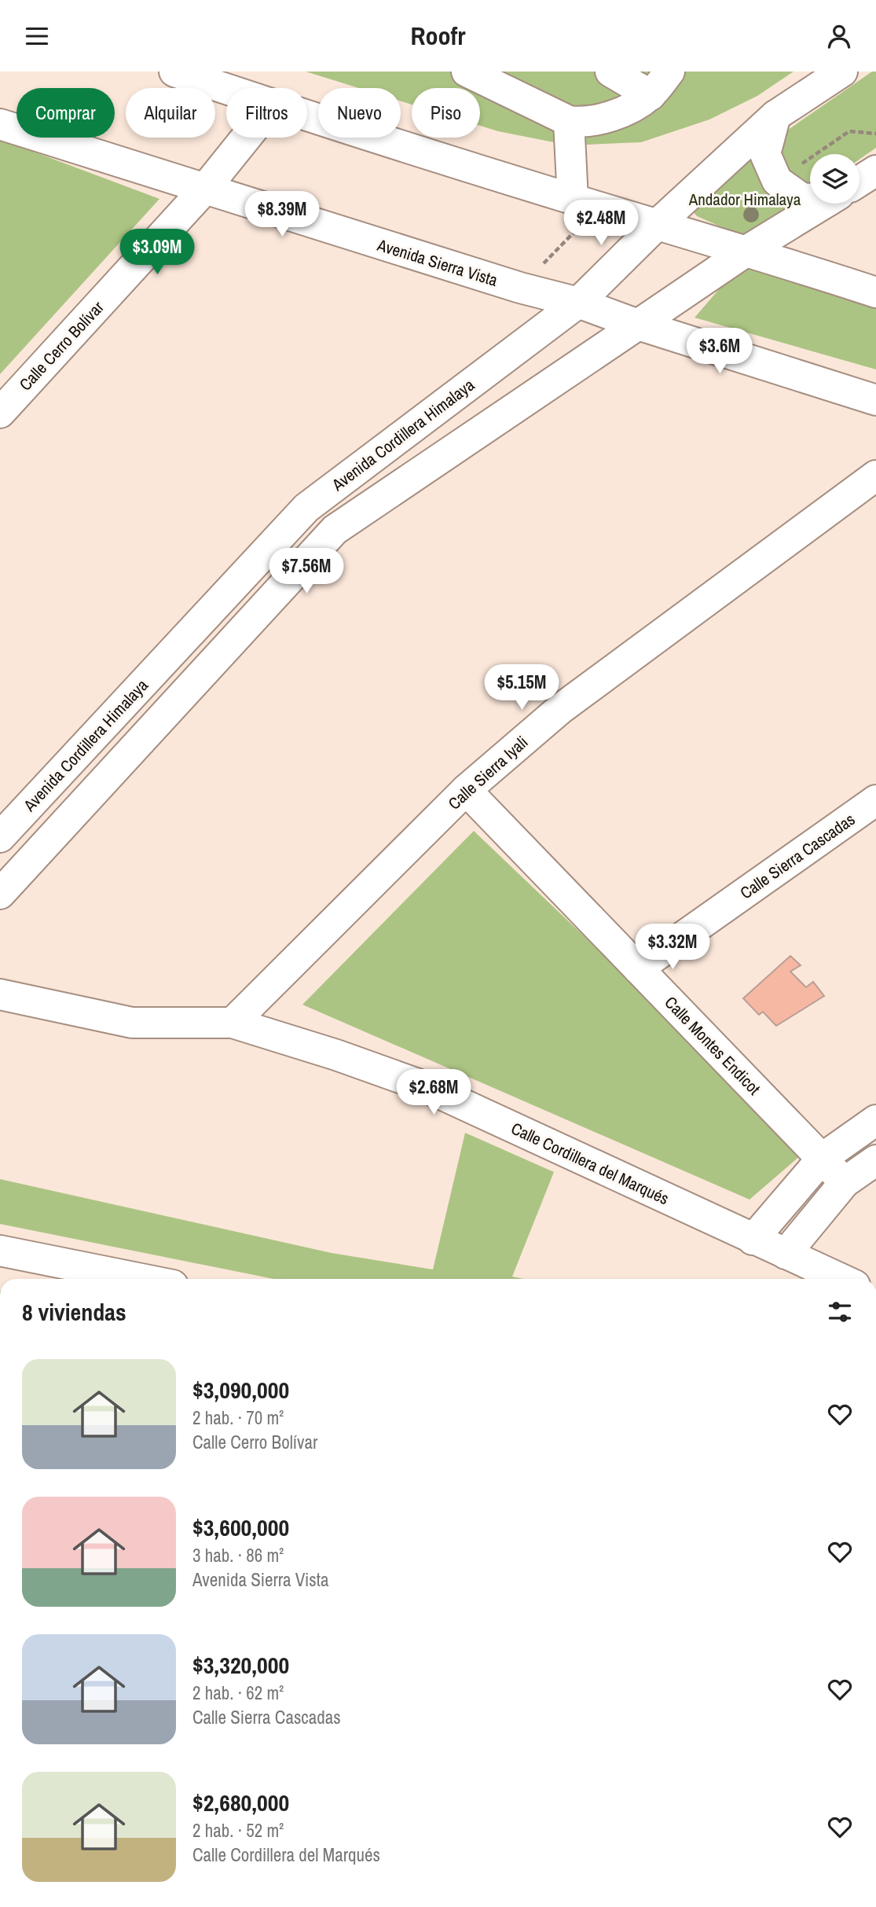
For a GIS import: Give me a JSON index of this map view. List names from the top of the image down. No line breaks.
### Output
{"streets":{"street":["Avenida Sierra Vista","Calle Cerro Bolívar","Avenida Cordillera Himalaya","Calle Sierra Iyali","Calle Sierra Cascadas","Calle Montes Endicot","Calle Cordillera del Marqués"]},"crossings":[["Avenida Sierra Vista","Calle Cerro Bolívar"],["Avenida Sierra Vista","Avenida Cordillera Himalaya"],["Calle Sierra Iyali","Calle Montes Endicot"],["Calle Sierra Iyali","Calle Cordillera del Marqués"],["Calle Sierra Cascadas","Calle Montes Endicot"]],"parks":["Andador Himalaya"],"page":{"header":"Roofr","chip":["Comprar","Alquilar","Filtros","Nuevo","Piso"],"price":["$8.39M","$2.48M","$3.09M","$3.6M","$7.56M","$5.15M","$3.32M","$2.68M"],"heading":"8 viviendas","list":[{"name":"$3,090,000","note":"2 hab. · 70 m² · Calle Cerro Bolívar"},{"name":"$3,600,000","note":"3 hab. · 86 m² · Avenida Sierra Vista"},{"name":"$3,320,000","note":"2 hab. · 62 m² · Calle Sierra Cascadas"},{"name":"$2,680,000","note":"2 hab. · 52 m² · Calle Cordillera del Marqués"}]}}
